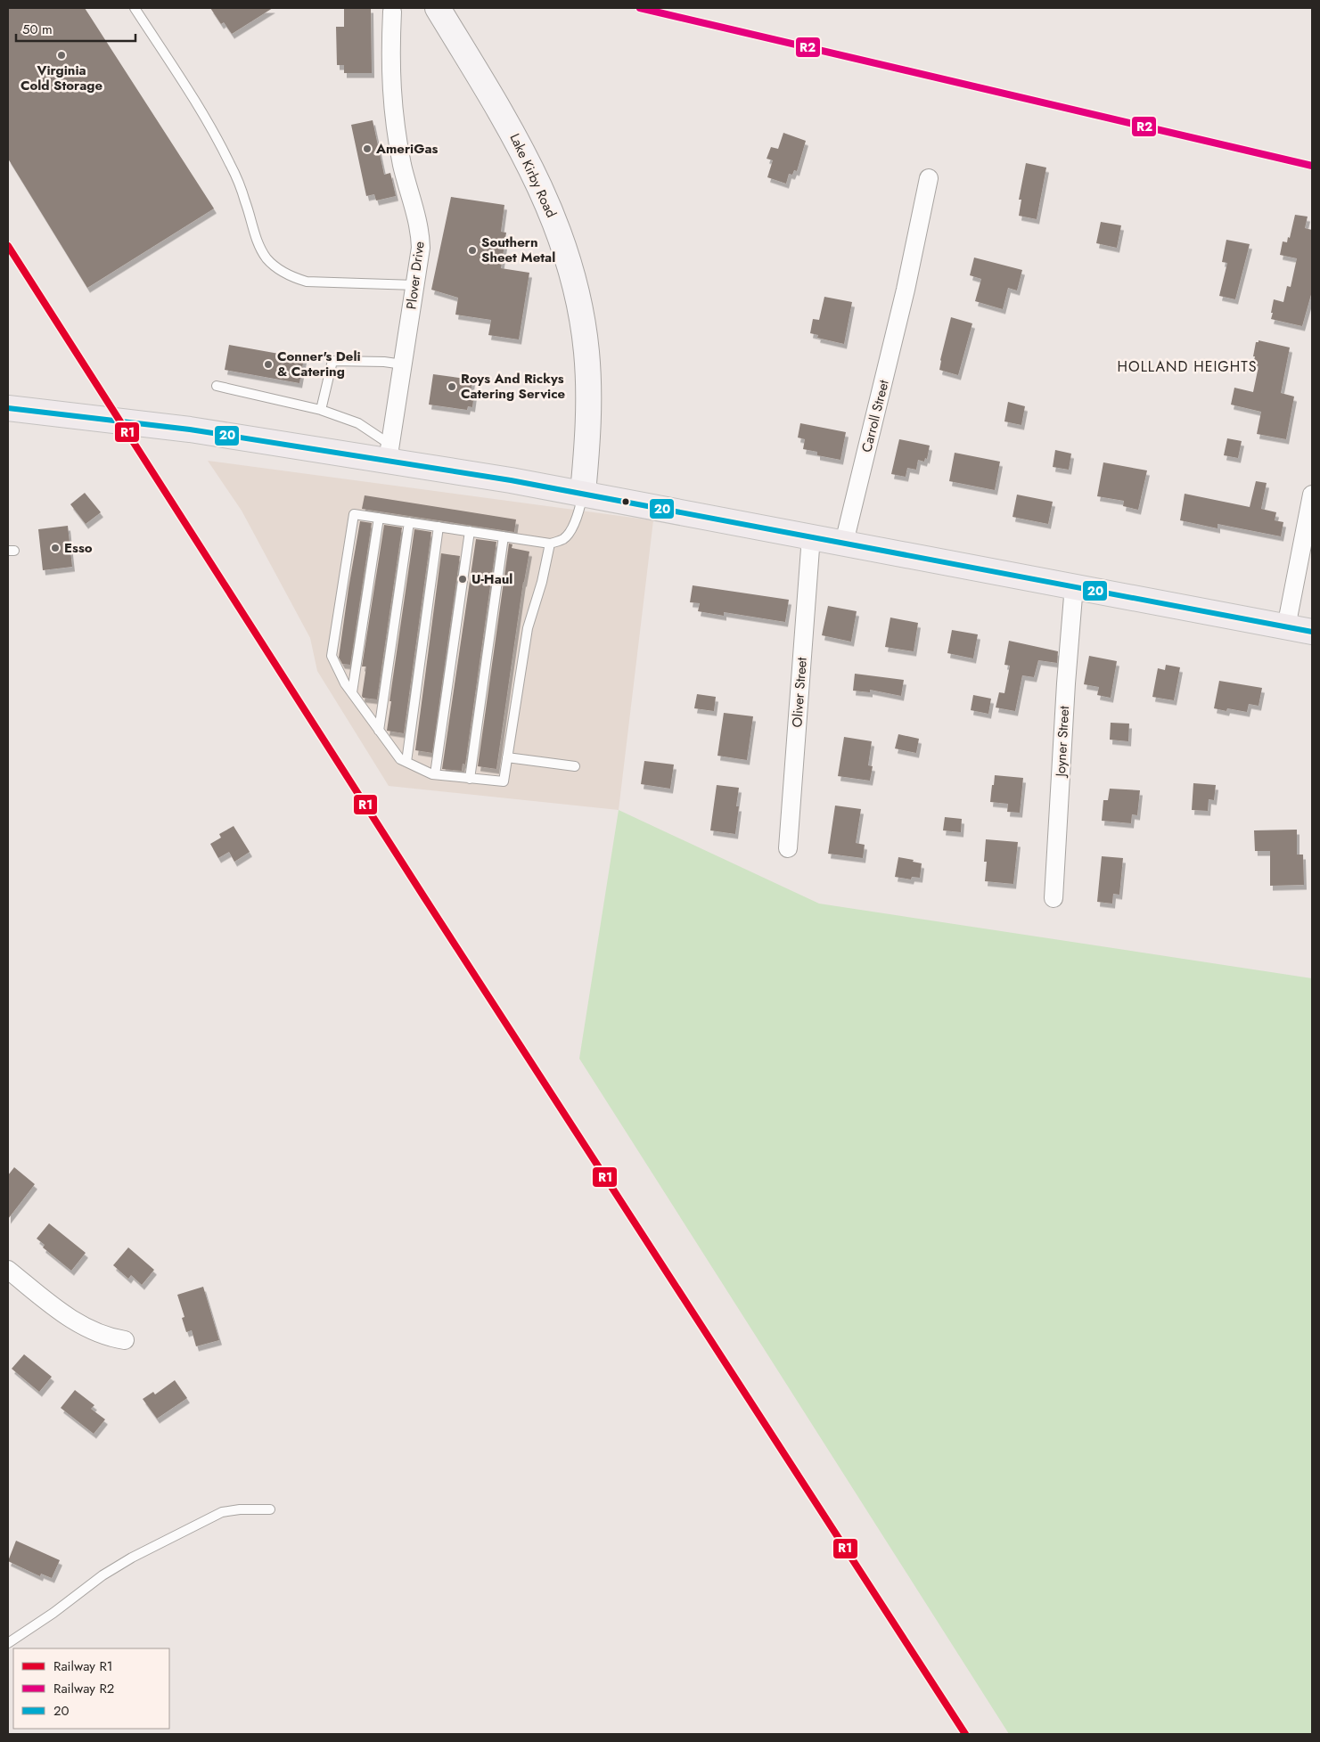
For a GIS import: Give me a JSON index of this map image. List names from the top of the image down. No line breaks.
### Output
{"streets":{"street":["Lake Kirby Road","Plover Drive","Carroll Street","Oliver Street","Joyner Street"]},"districts":["HOLLAND HEIGHTS"],"places":["Virginia Cold Storage","AmeriGas","Southern Sheet Metal","Conner's Deli & Catering","Roys And Rickys Catering Service","Esso","U-Haul"],"lines":["rail line R2","rail line R1","transit line 20"],"legend":["Railway R1","Railway R2","20"],"scale_bar":"50 m"}
